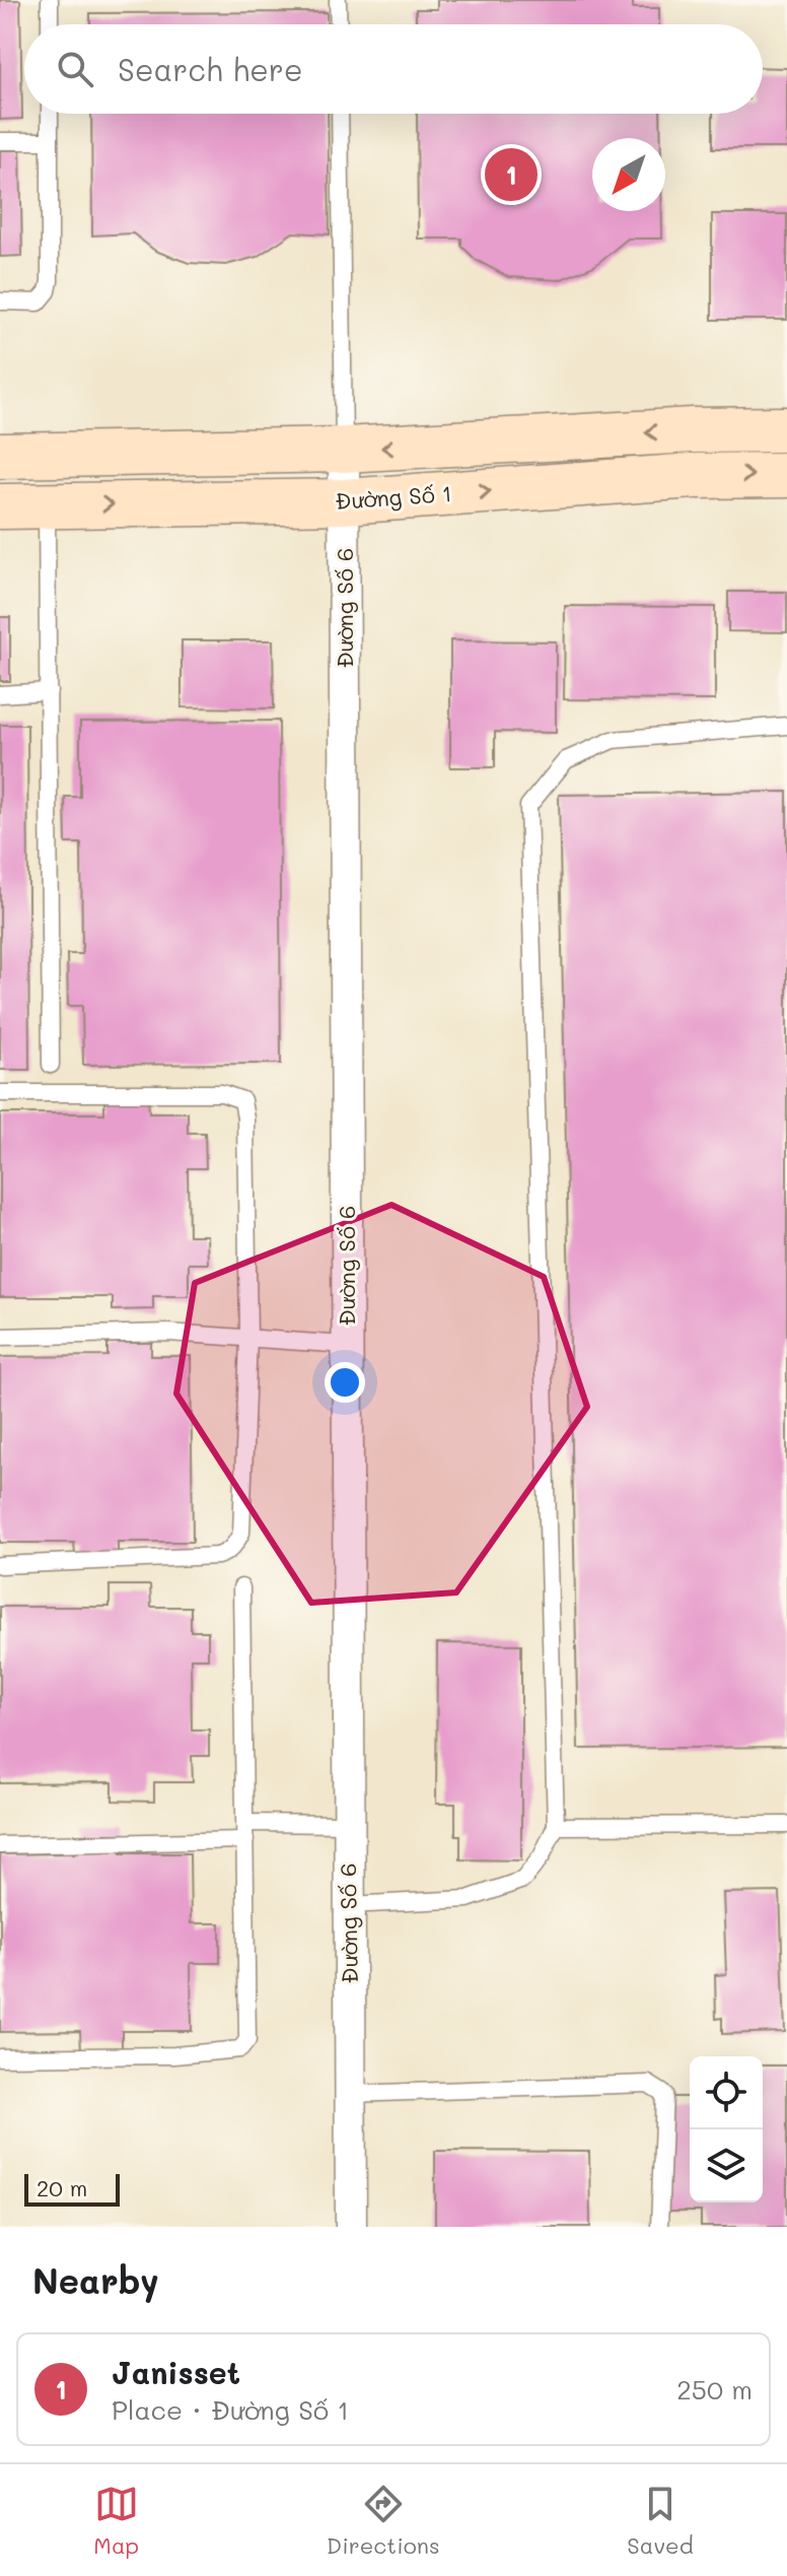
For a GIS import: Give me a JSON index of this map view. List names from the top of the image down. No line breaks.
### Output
{"streets":{"street":["Đường Số 1","Đường Số 6"]},"crossings":[["Đường Số 1","Đường Số 6"]],"scale_bar":"20 m","north":"bottom left","page":{"search":"Search here","pins":"1","scale":"20 m","heading":"Nearby","list":[{"mark":"1","name":"Janisset","note":"Place · Đường Số 1","value":"250 m"}],"nav":["Map","Directions","Saved"]}}
